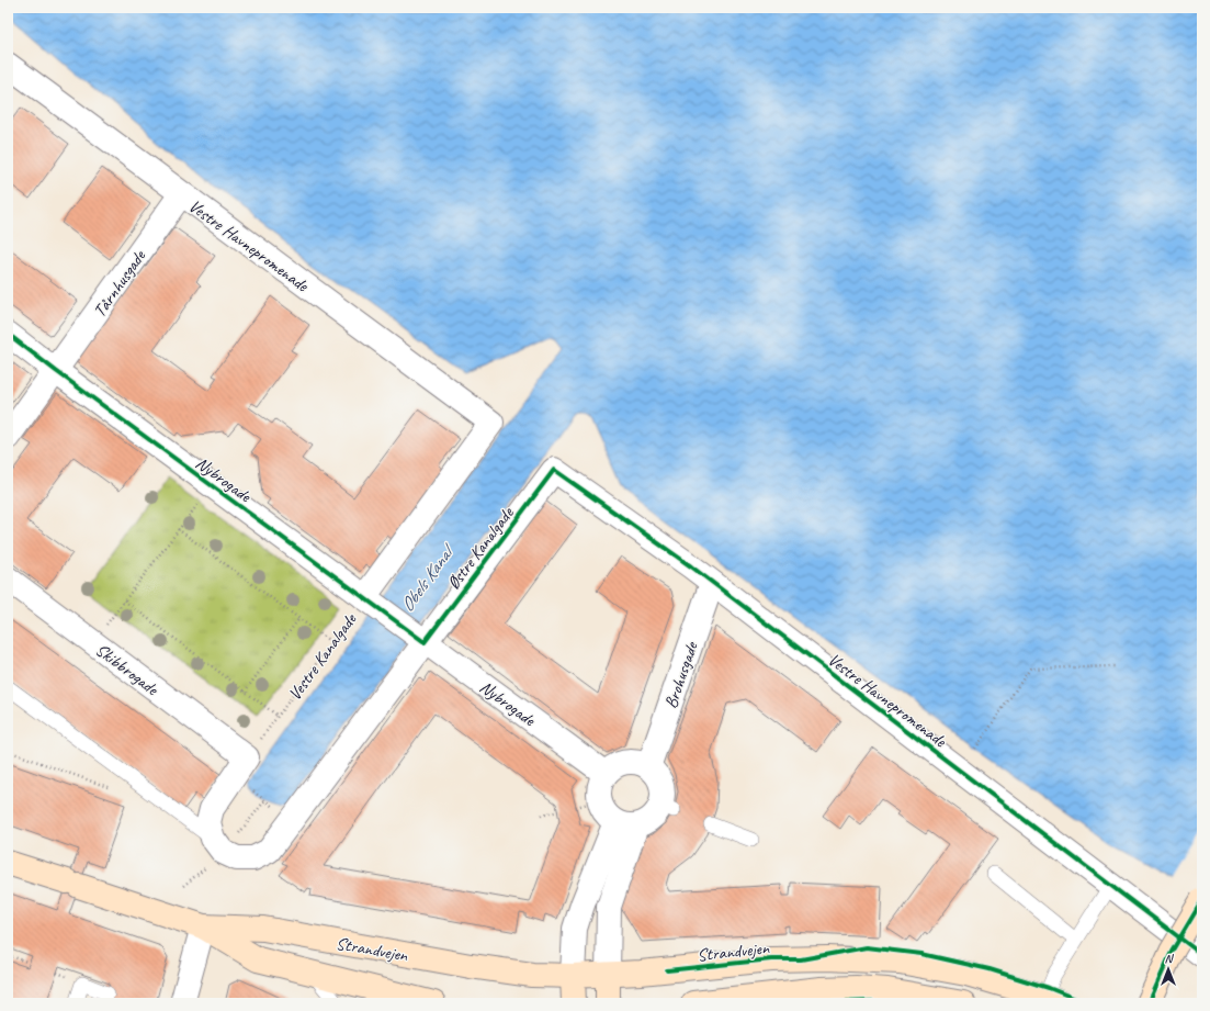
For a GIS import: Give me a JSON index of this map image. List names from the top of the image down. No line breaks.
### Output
{"streets":{"street":["Vestre Havnepromenade","Tårnhusgade","Nybrogade","Østre Kanalgade","Vestre Kanalgade","Skibbrogade","Brohusgade","Strandvejen"]},"crossings":[["Vestre Havnepromenade","Tårnhusgade"],["Vestre Havnepromenade","Østre Kanalgade"],["Vestre Havnepromenade","Vestre Kanalgade"],["Vestre Havnepromenade","Brohusgade"],["Tårnhusgade","Nybrogade"],["Nybrogade","Østre Kanalgade"],["Nybrogade","Vestre Kanalgade"],["Nybrogade","Brohusgade"],["Vestre Kanalgade","Skibbrogade"]],"water":["Obels Kanal"],"north":"top"}
